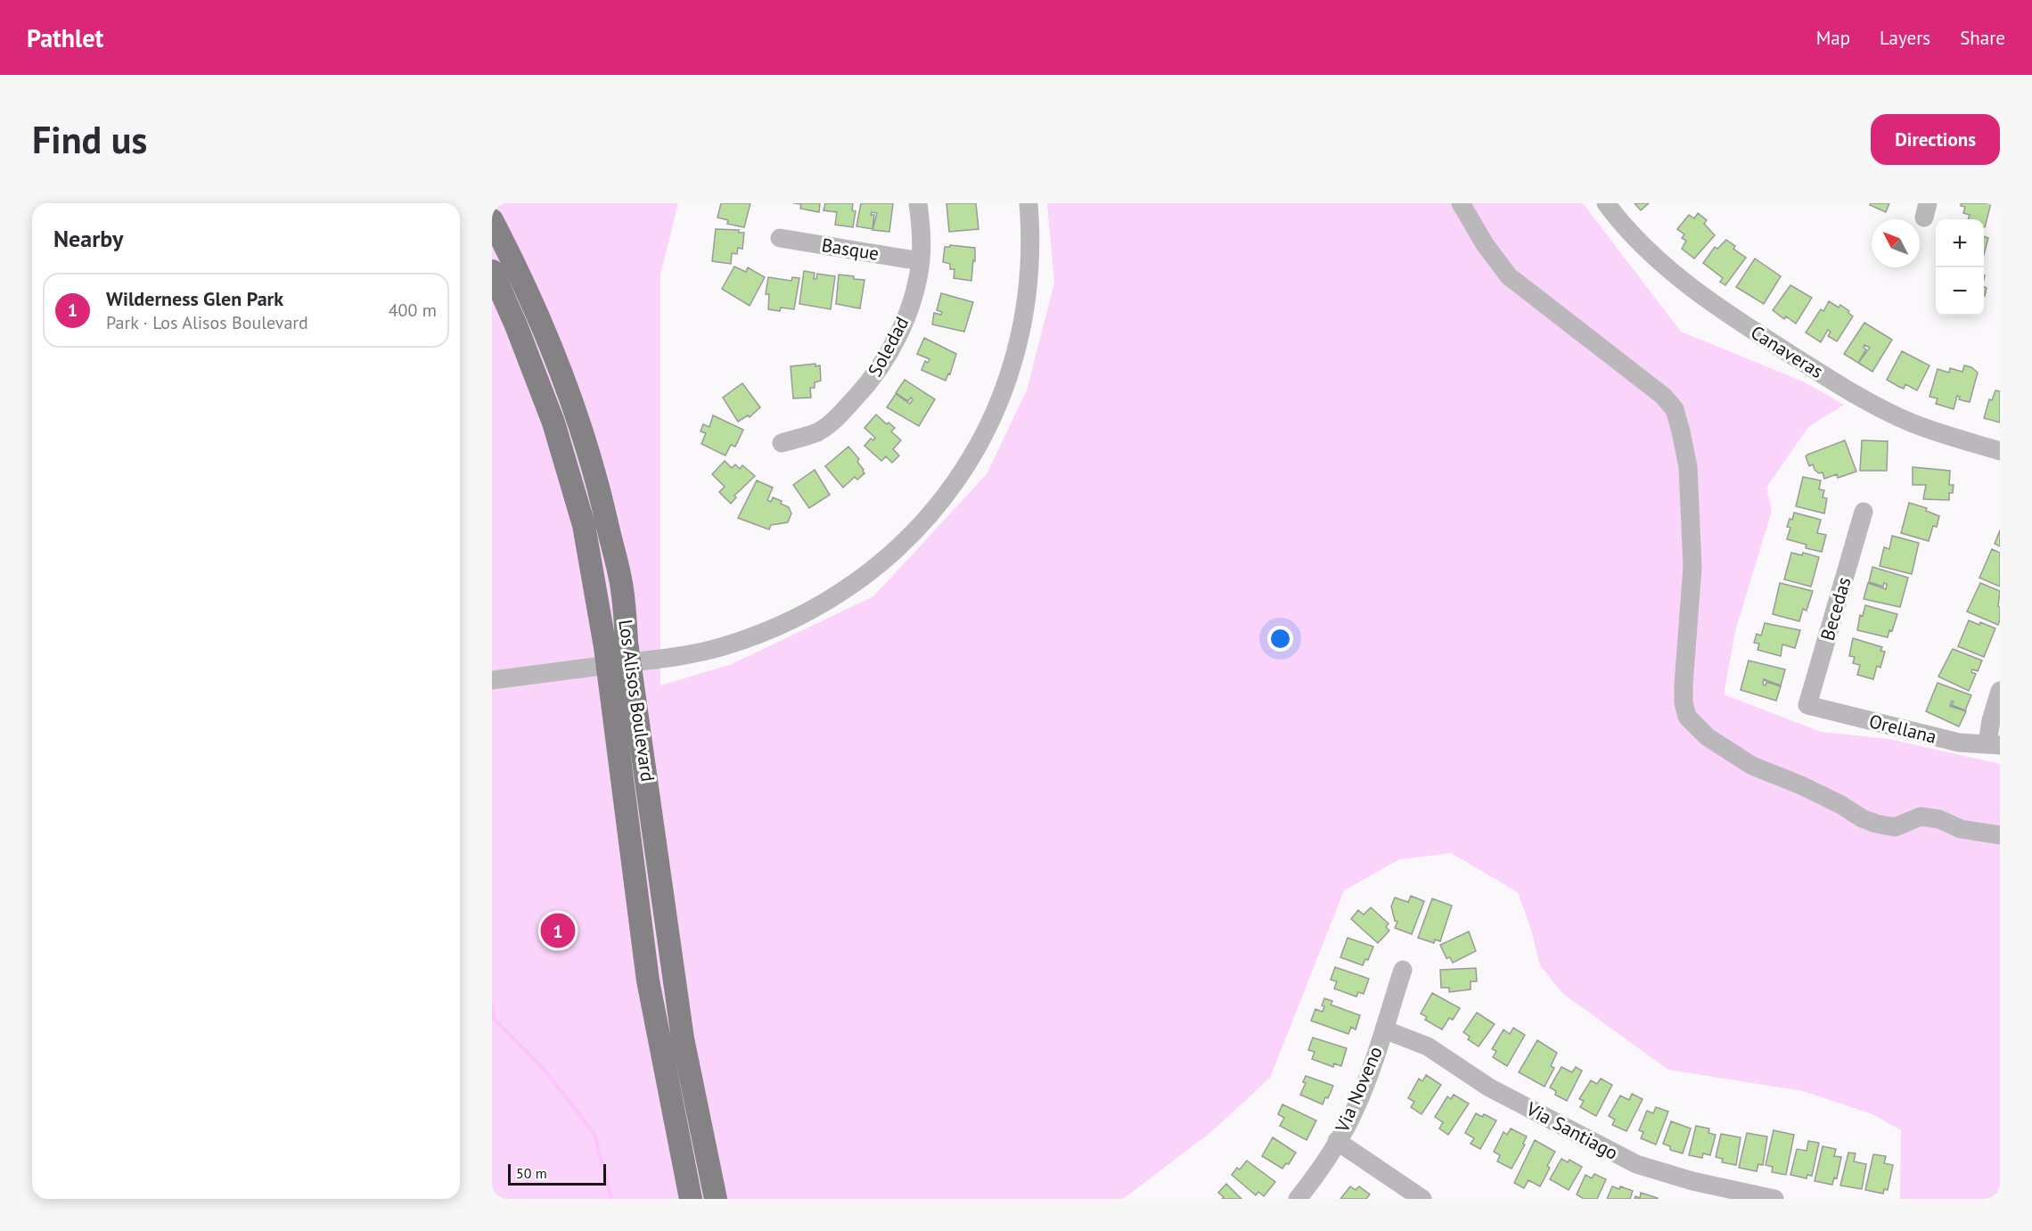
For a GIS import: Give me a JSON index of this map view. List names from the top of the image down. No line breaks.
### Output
{"streets":{"main road":["Los Alisos Boulevard"],"street":["Basque","Soledad","Canaveras","Becedas","Orellana","Via Noveno","Via Santiago"]},"crossings":[["Basque","Soledad"],["Becedas","Orellana"],["Via Noveno","Via Santiago"]],"scale_bar":"50 m","north":"top left","page":{"header":"Pathlet","nav":["Map","Layers","Share"],"buttons":"Directions","title":"Find us","heading":"Nearby","map_buttons":["+","−"],"list":[{"mark":"1","name":"Wilderness Glen Park","note":"Park · Los Alisos Boulevard","value":"400 m"}],"pins":"1","scale":"50 m"}}
